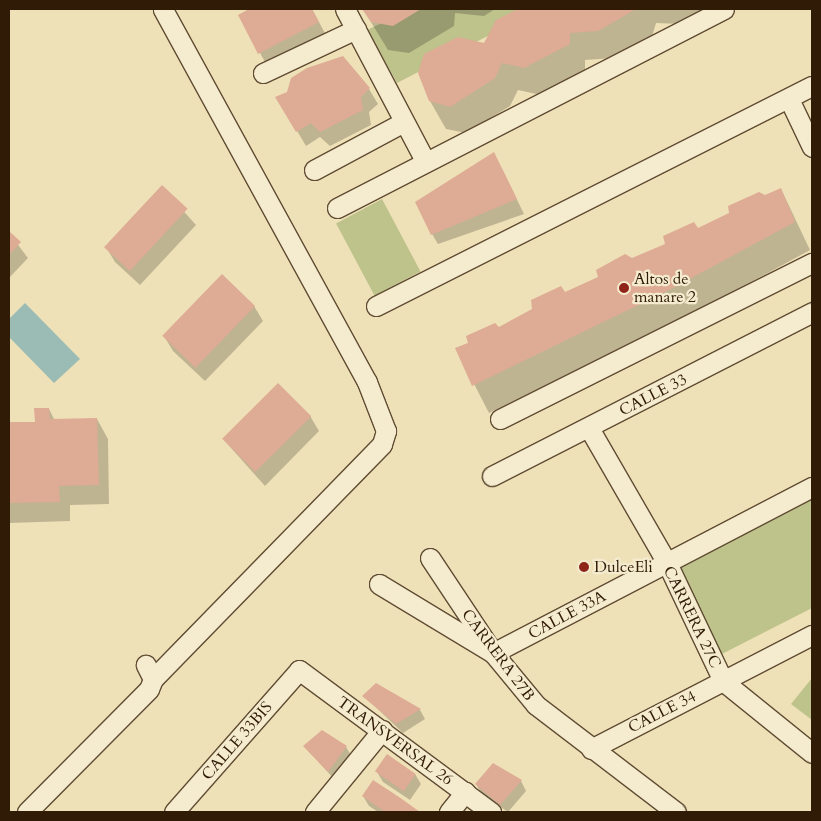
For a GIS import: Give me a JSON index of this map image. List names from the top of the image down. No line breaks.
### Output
{"streets":{"street":["CALLE 33","CALLE 33A","CARRERA 27C","CARRERA 27B","CALLE 34","CALLE 33BIS","TRANSVERSAL 26"]},"crossings":[["CALLE 33","CARRERA 27C"],["CALLE 33A","CARRERA 27C"],["CALLE 33A","CARRERA 27B"],["CARRERA 27C","CALLE 34"],["CARRERA 27B","CALLE 34"],["CALLE 33BIS","TRANSVERSAL 26"]],"places":["Altos de manare 2","DulceEli"]}
